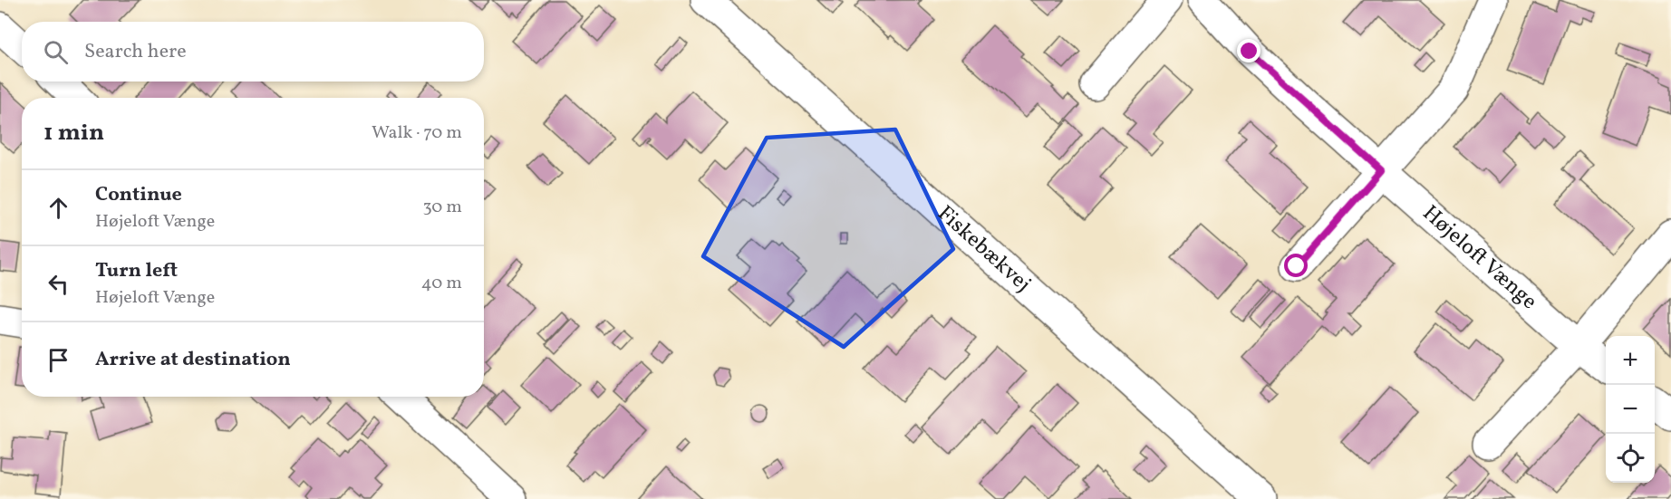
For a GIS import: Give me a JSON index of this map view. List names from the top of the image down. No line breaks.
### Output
{"streets":{"street":["Fiskebækvej","Højeloft Vænge"]},"page":{"search":"Search here","heading":["1 min","Walk · 70 m"],"list":[["Continue","Højeloft Vænge","30 m"],["Turn left","Højeloft Vænge","40 m"],"Arrive at destination"],"map_buttons":["+","−"]}}
